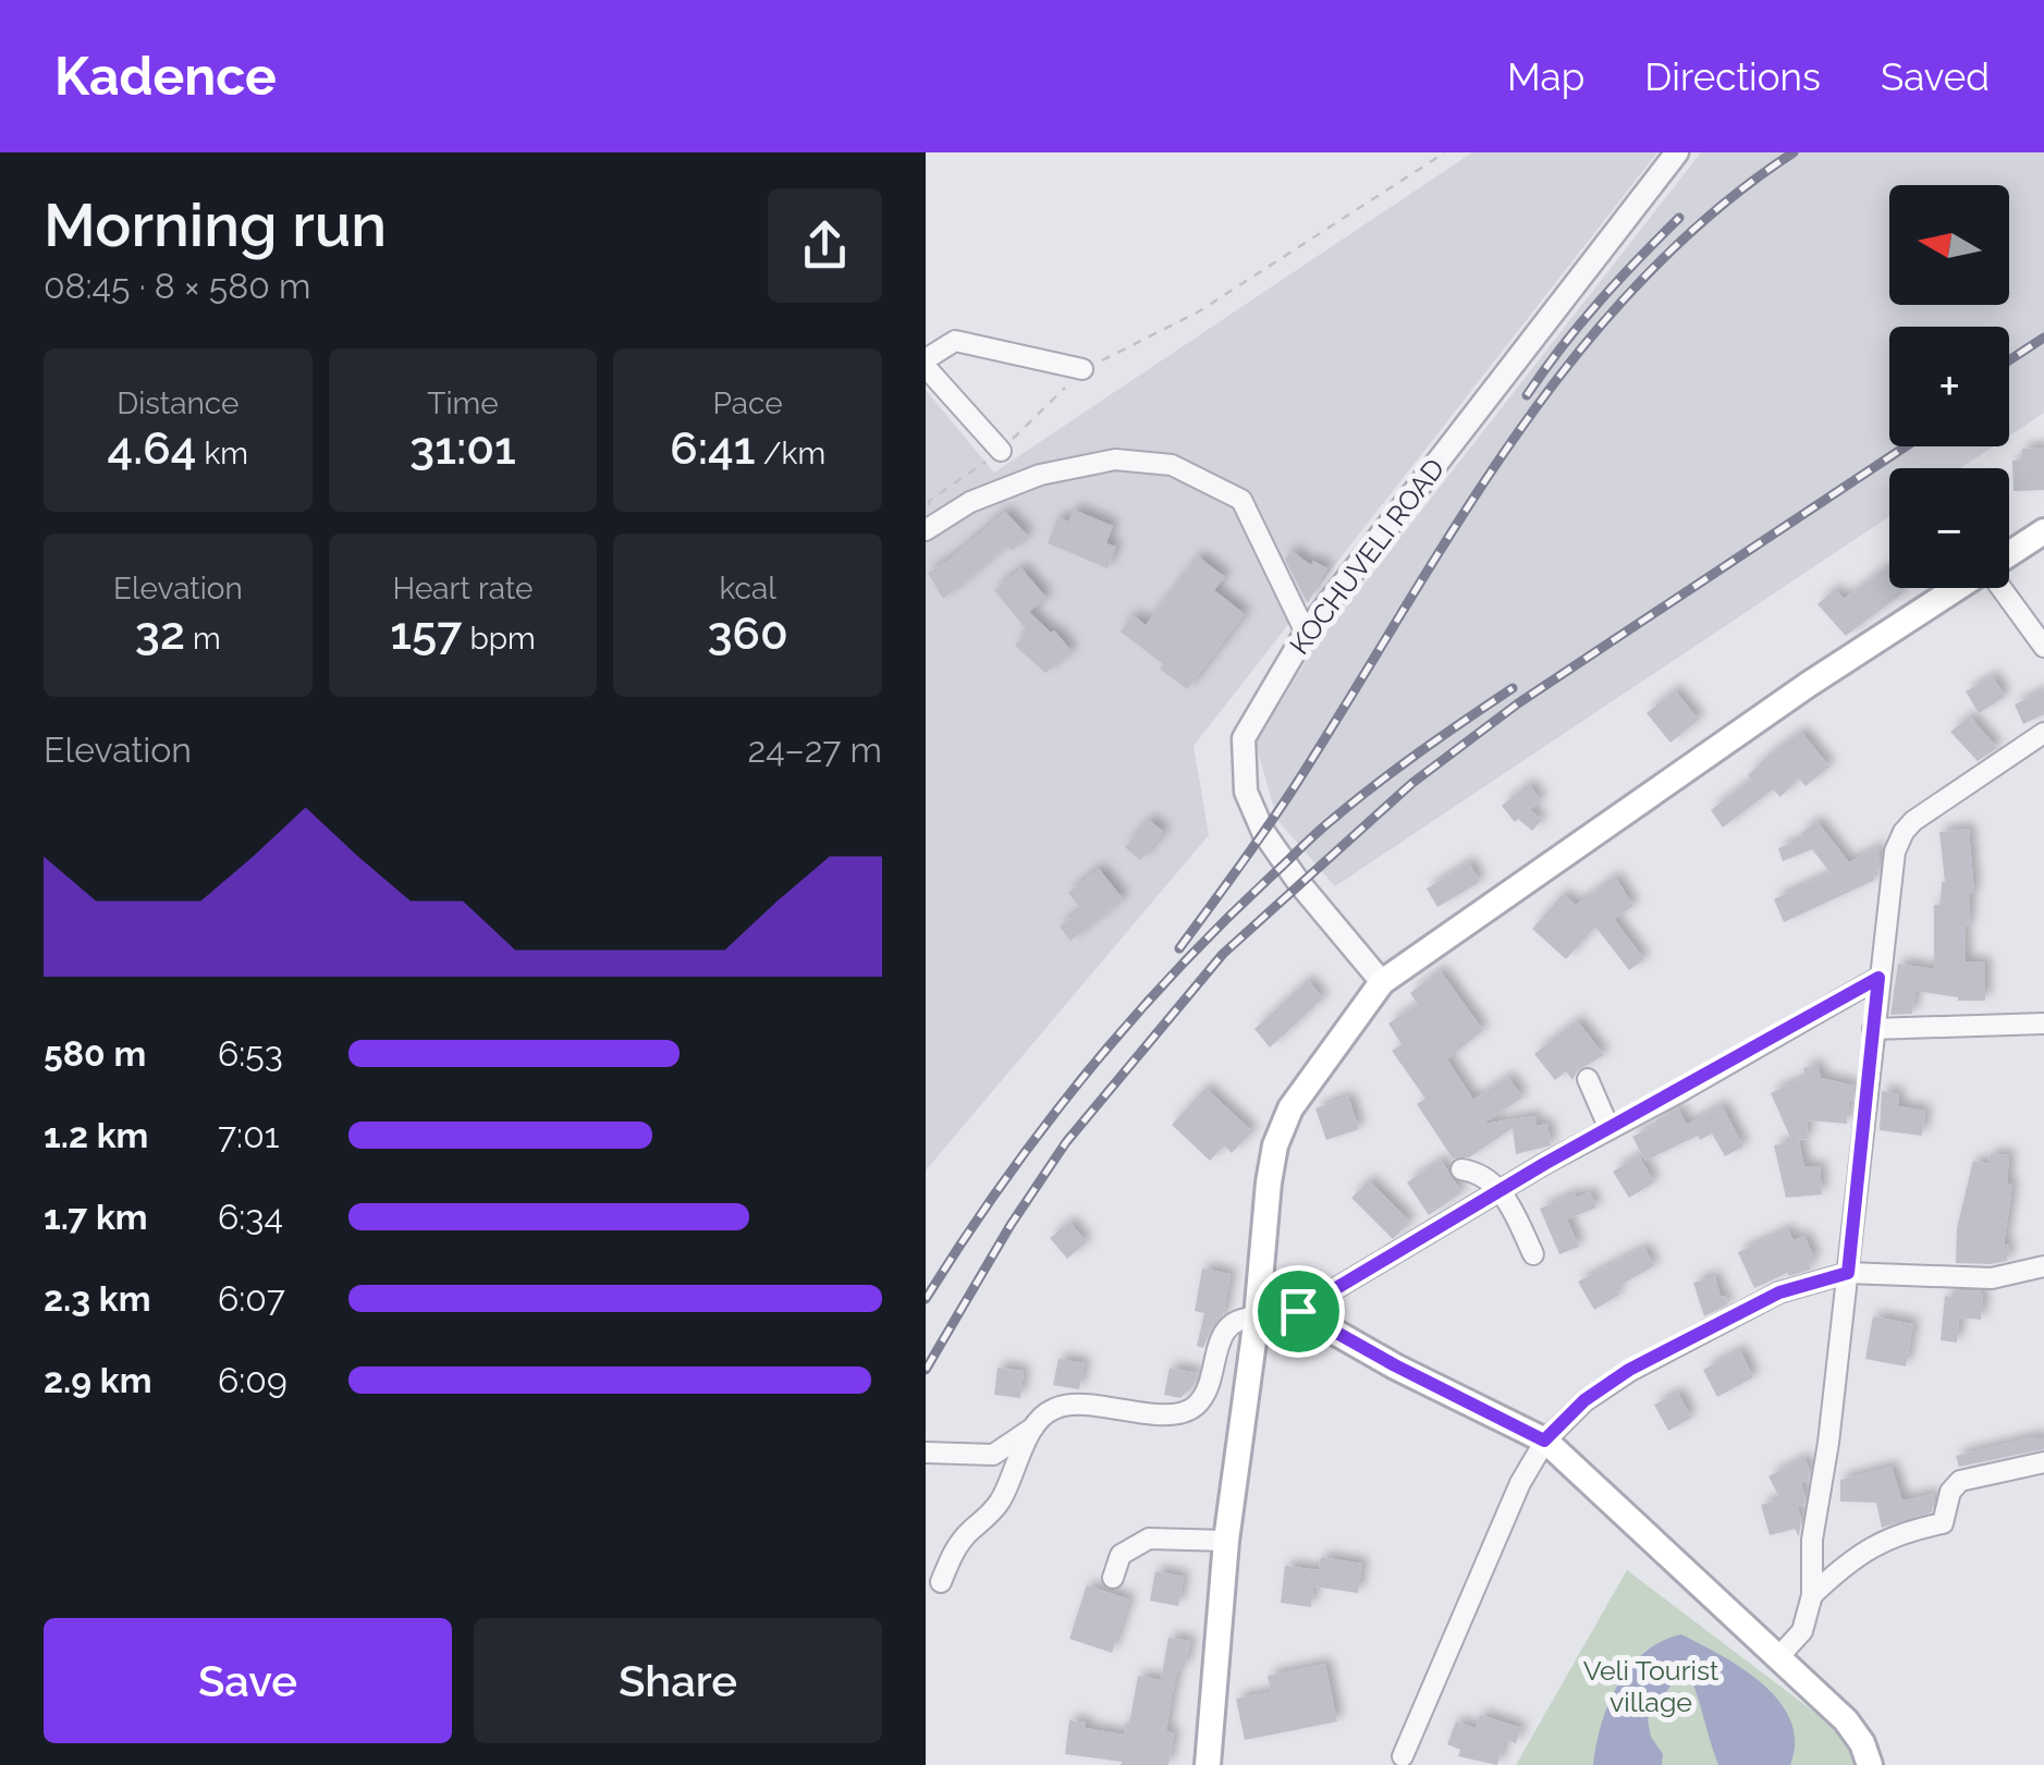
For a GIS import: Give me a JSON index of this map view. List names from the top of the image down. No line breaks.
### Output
{"streets":{"street":["KOCHUVELI ROAD"]},"parks":["Veli Tourist village"],"north":"left","page":{"header":"Kadence","nav":["Map","Directions","Saved"],"heading":["Morning run","08:45 · 8 × 580 m"],"map_buttons":["+","−"],"stats":[["Distance","4.64 km"],["Time","31:01"],["Pace","6:41 /km"],["Elevation","32 m"],["Heart rate","157 bpm"],["kcal","360"]],"chart":["Elevation","24–27 m"],"list":[{"name":"580 m","note":"6:53"},{"name":"1.2 km","note":"7:01"},{"name":"1.7 km","note":"6:34"},{"name":"2.3 km","note":"6:07"},{"name":"2.9 km","note":"6:09"}],"buttons":["Save","Share"]}}
